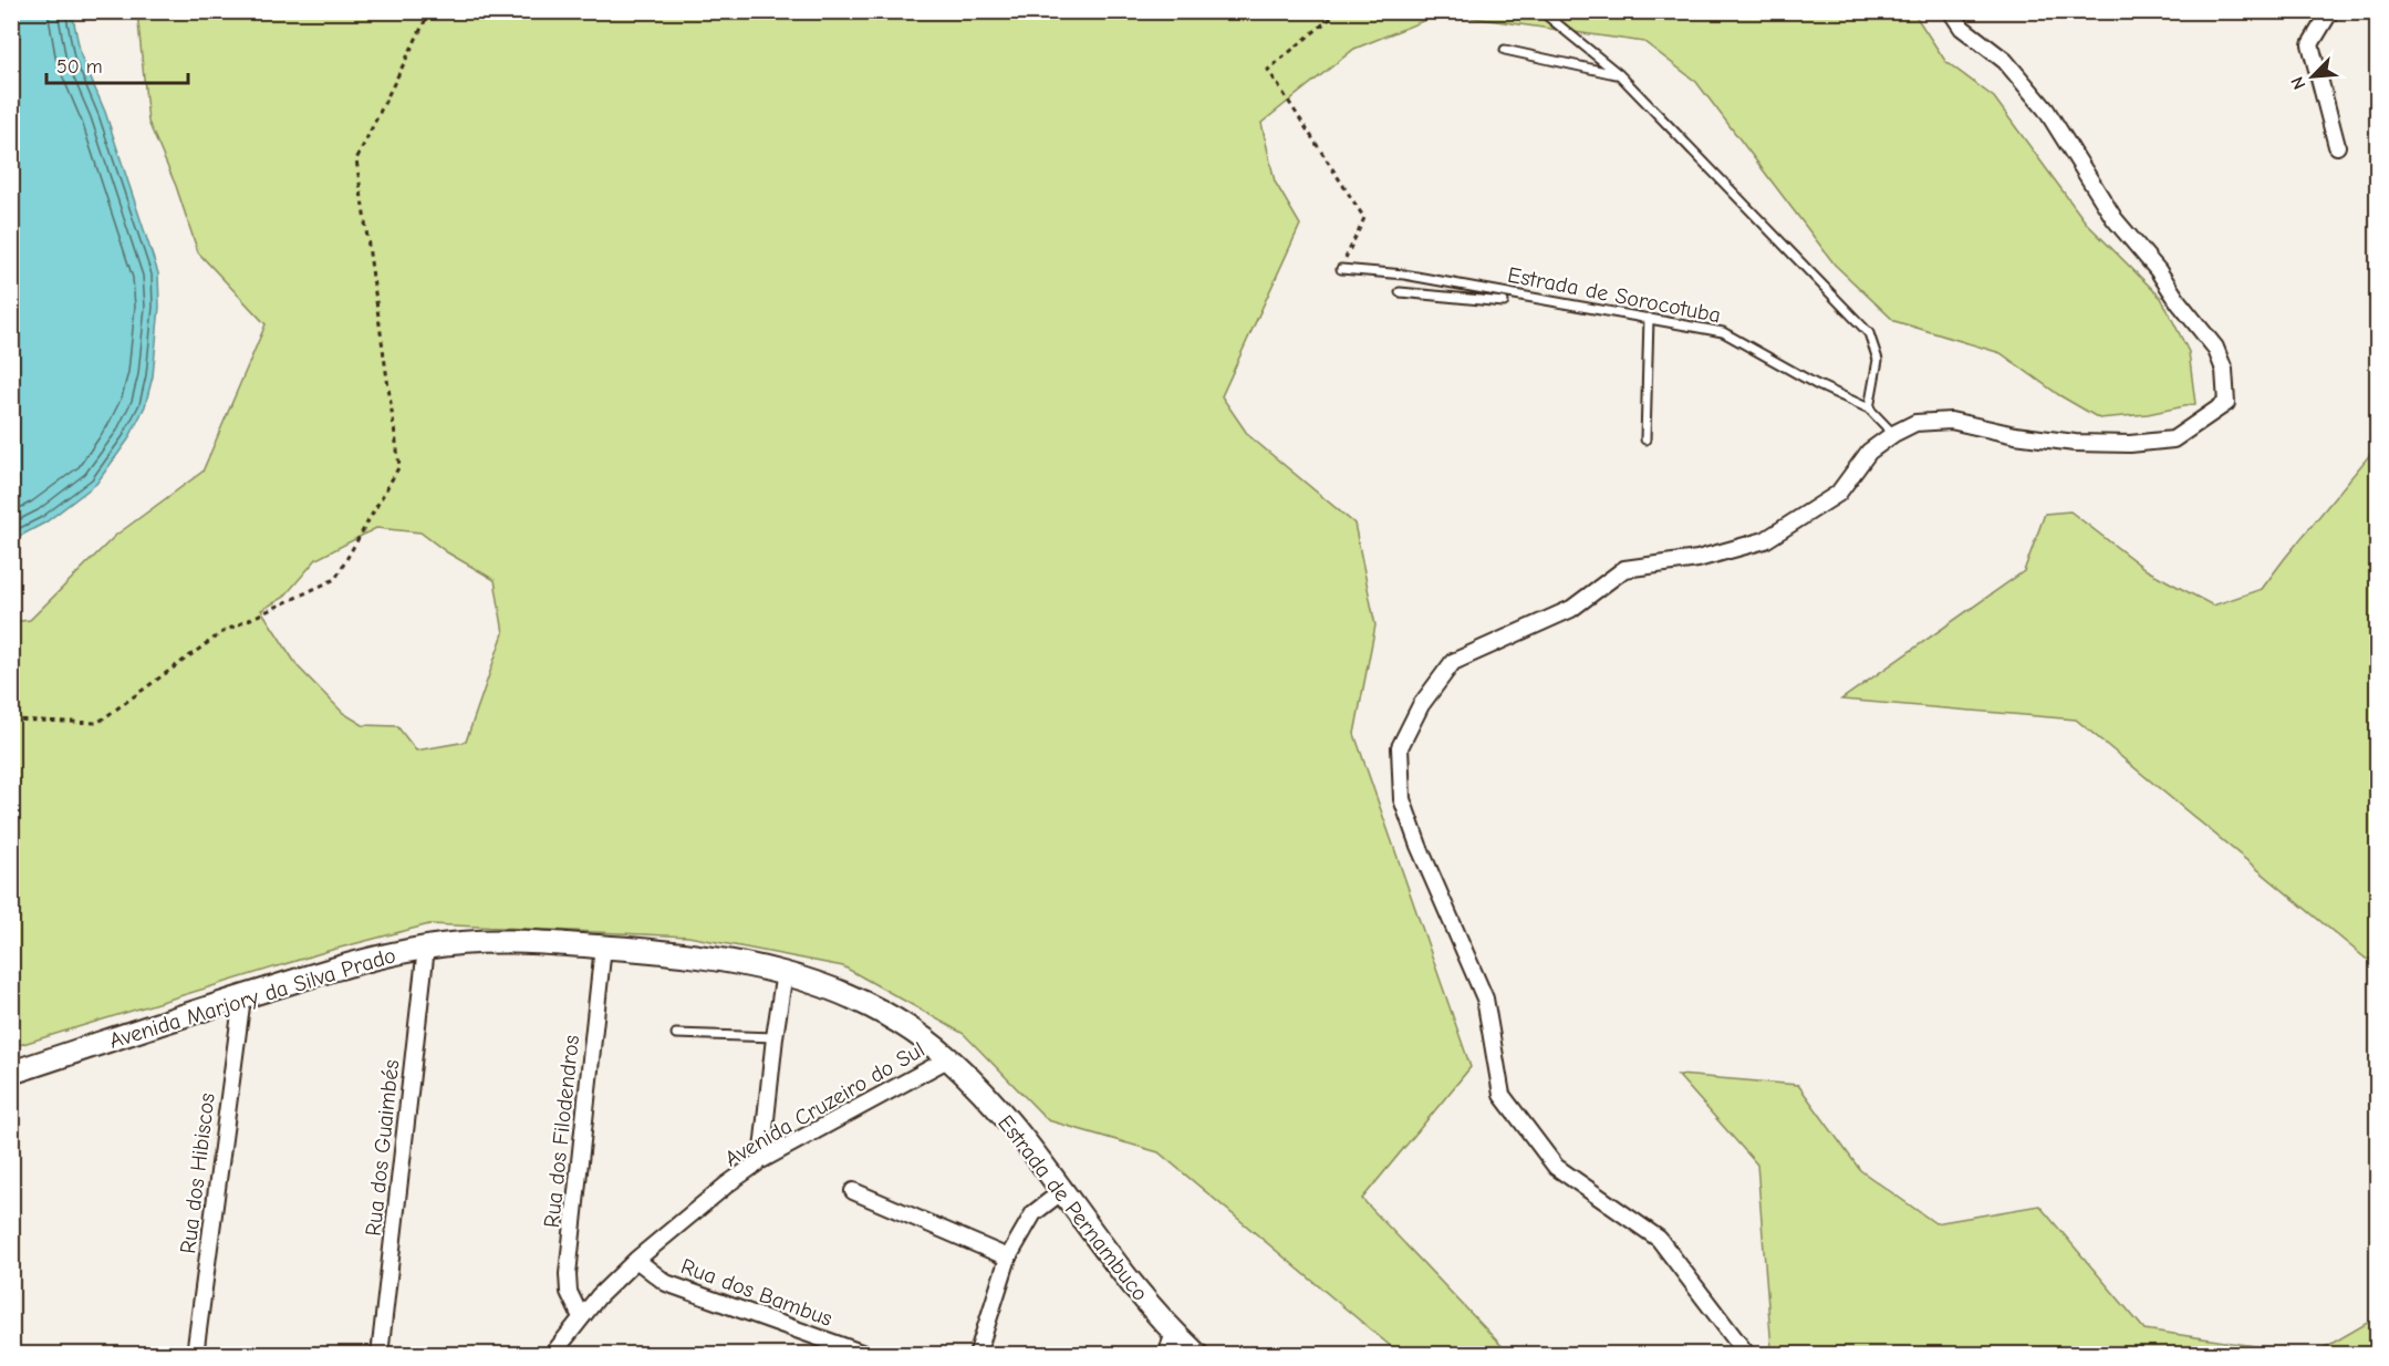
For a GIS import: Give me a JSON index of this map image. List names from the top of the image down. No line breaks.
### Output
{"streets":{"main road":["Avenida Marjory da Silva Prado","Estrada de Pernambuco"],"street":["Avenida Cruzeiro do Sul","Rua dos Filodendros","Rua dos Guaimbés","Rua dos Hibiscos","Rua dos Bambus"],"lane":["Estrada de Sorocotuba"]},"crossings":[["Avenida Marjory da Silva Prado","Avenida Cruzeiro do Sul"],["Avenida Marjory da Silva Prado","Rua dos Filodendros"],["Avenida Marjory da Silva Prado","Rua dos Guaimbés"],["Avenida Marjory da Silva Prado","Rua dos Hibiscos"],["Avenida Marjory da Silva Prado","Estrada de Pernambuco"],["Avenida Cruzeiro do Sul","Rua dos Filodendros"],["Avenida Cruzeiro do Sul","Estrada de Pernambuco"],["Avenida Cruzeiro do Sul","Rua dos Bambus"]],"scale_bar":"50 m","north":"bottom left"}
